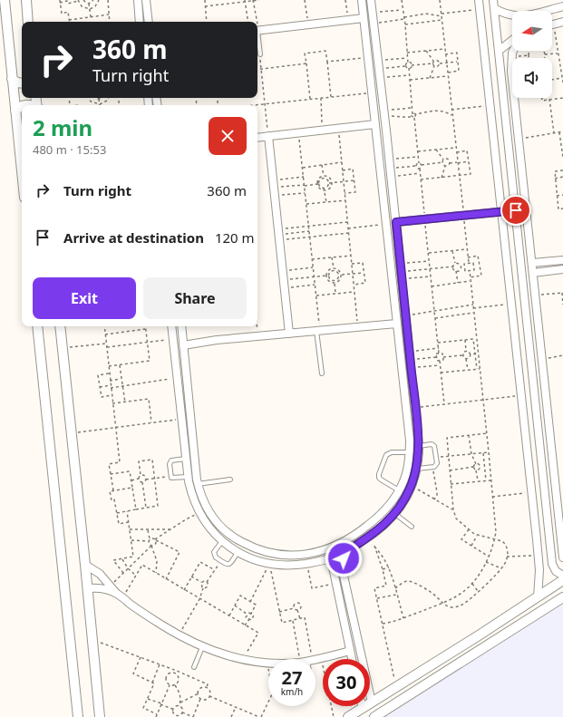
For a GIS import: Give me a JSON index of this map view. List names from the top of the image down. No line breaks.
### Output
{"north":"left","page":{"turn":["360 m","Turn right"],"heading":["2 min","480 m · 15:53"],"list":[{"name":"Turn right","value":"360 m"},{"name":"Arrive at destination","value":"120 m"}],"buttons":["Exit","Share"],"speed":"27 km/h","limit":"30"}}
